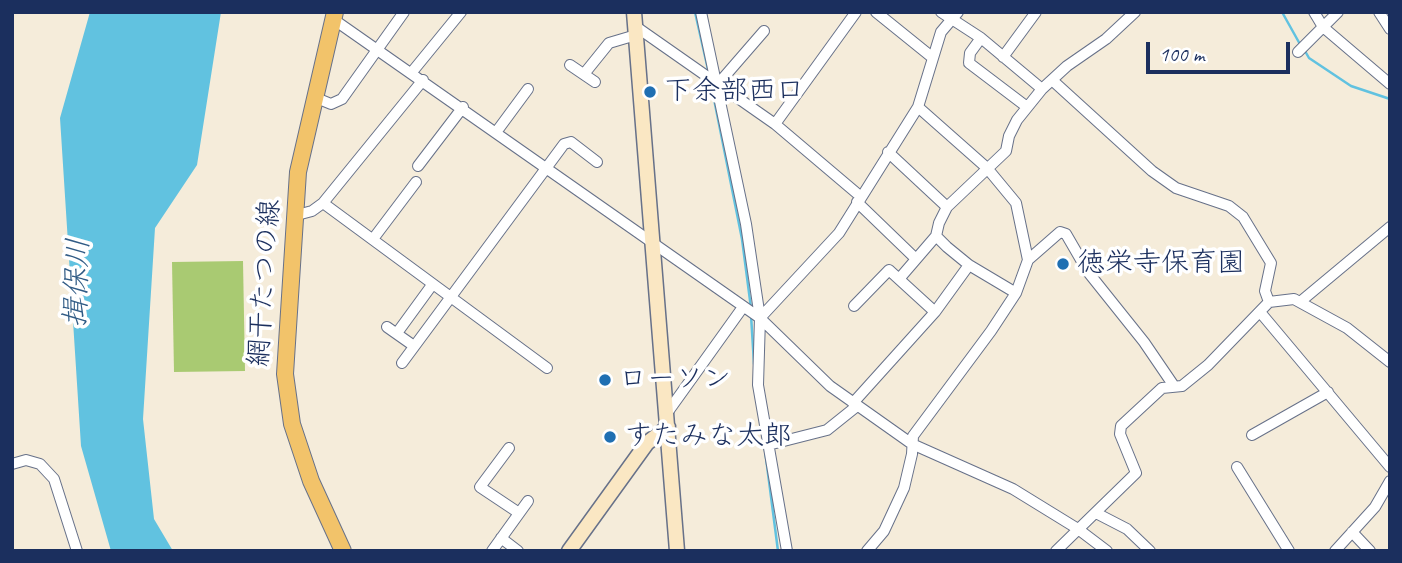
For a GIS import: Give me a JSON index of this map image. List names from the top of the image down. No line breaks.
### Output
{"streets":{"main road":["網干たつの線"]},"water":["揖保川"],"places":["下余部西口","徳栄寺保育園","ローソン","すたみな太郎"],"scale_bar":"100 m"}
